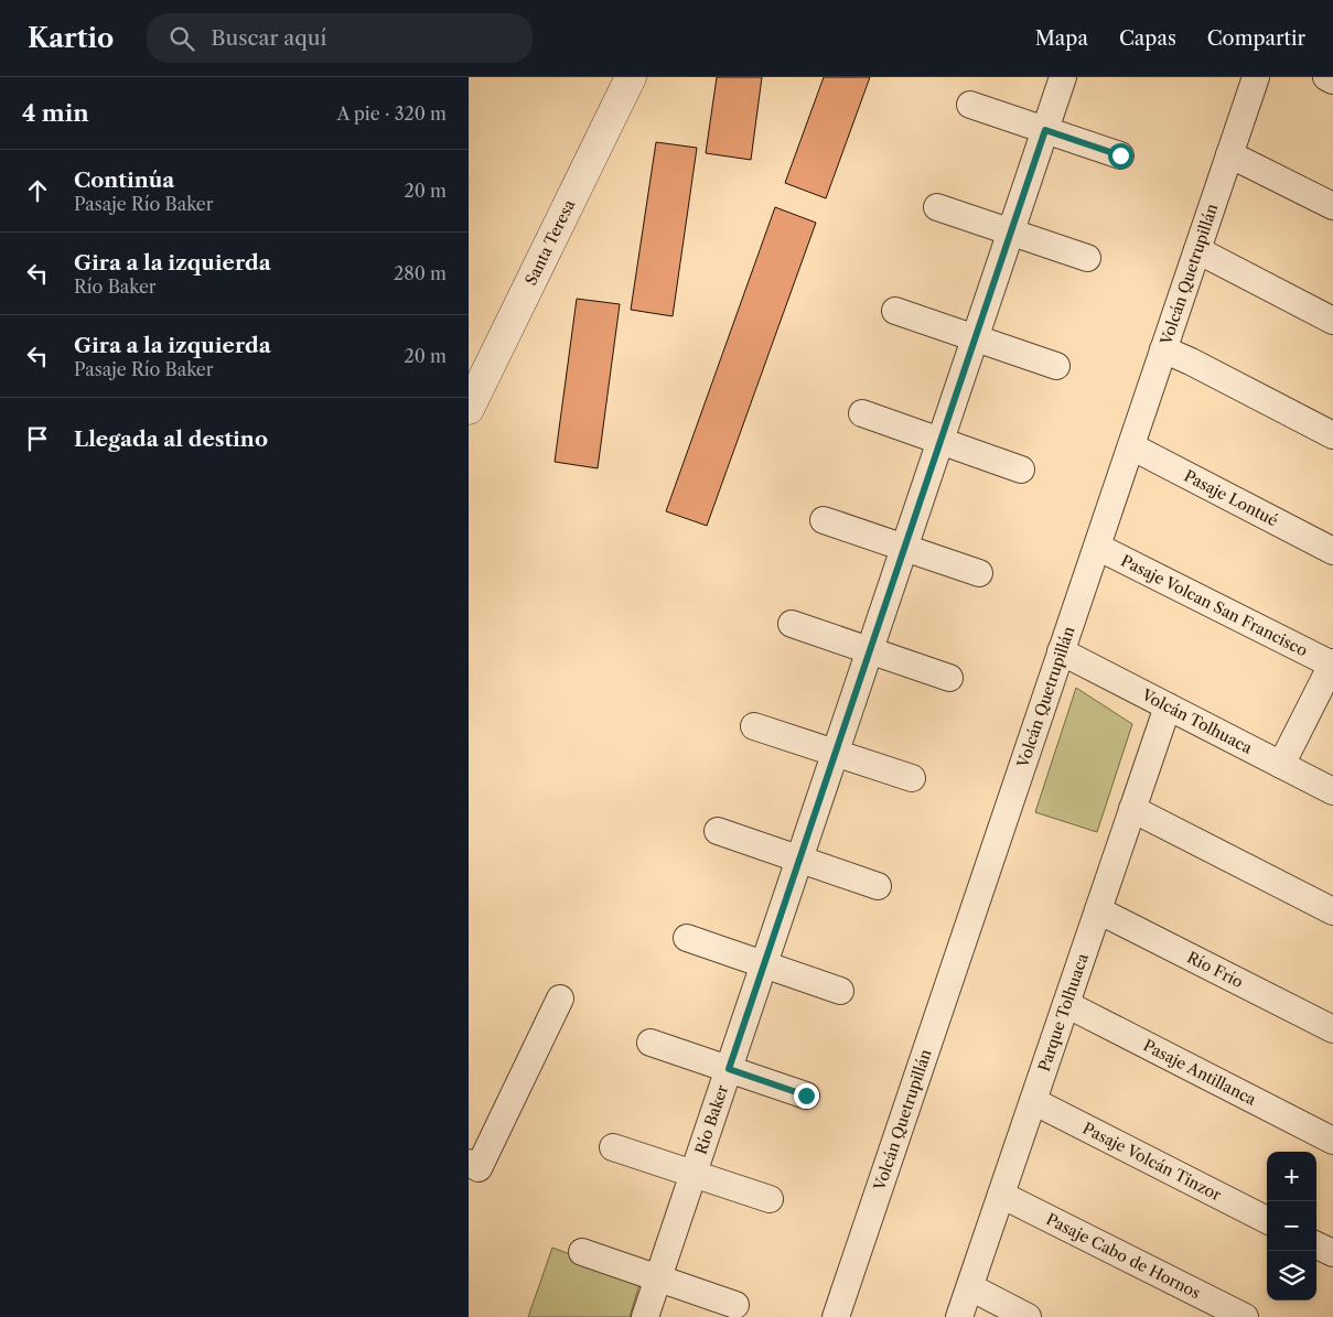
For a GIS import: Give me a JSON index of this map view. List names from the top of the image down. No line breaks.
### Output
{"streets":{"street":["Santa Teresa","Volcán Quetrupillán","Pasaje Lontué","Pasaje Volcan San Francisco","Volcán Tolhuaca","Río Frío","Parque Tolhuaca","Pasaje Antillanca","Río Baker","Pasaje Volcán Tinzor","Pasaje Cabo de Hornos"]},"crossings":[["Volcán Quetrupillán","Pasaje Lontué"],["Volcán Quetrupillán","Pasaje Volcan San Francisco"],["Volcán Quetrupillán","Volcán Tolhuaca"],["Volcán Tolhuaca","Parque Tolhuaca"],["Río Frío","Parque Tolhuaca"],["Parque Tolhuaca","Pasaje Antillanca"],["Parque Tolhuaca","Pasaje Volcán Tinzor"],["Parque Tolhuaca","Pasaje Cabo de Hornos"]],"page":{"header":"Kartio","search":"Buscar aquí","nav":["Mapa","Capas","Compartir"],"heading":["4 min","A pie · 320 m"],"list":[["Continúa","Pasaje Río Baker","20 m"],["Gira a la izquierda","Río Baker","280 m"],["Gira a la izquierda","Pasaje Río Baker","20 m"],"Llegada al destino"],"map_buttons":["+","−"]}}
